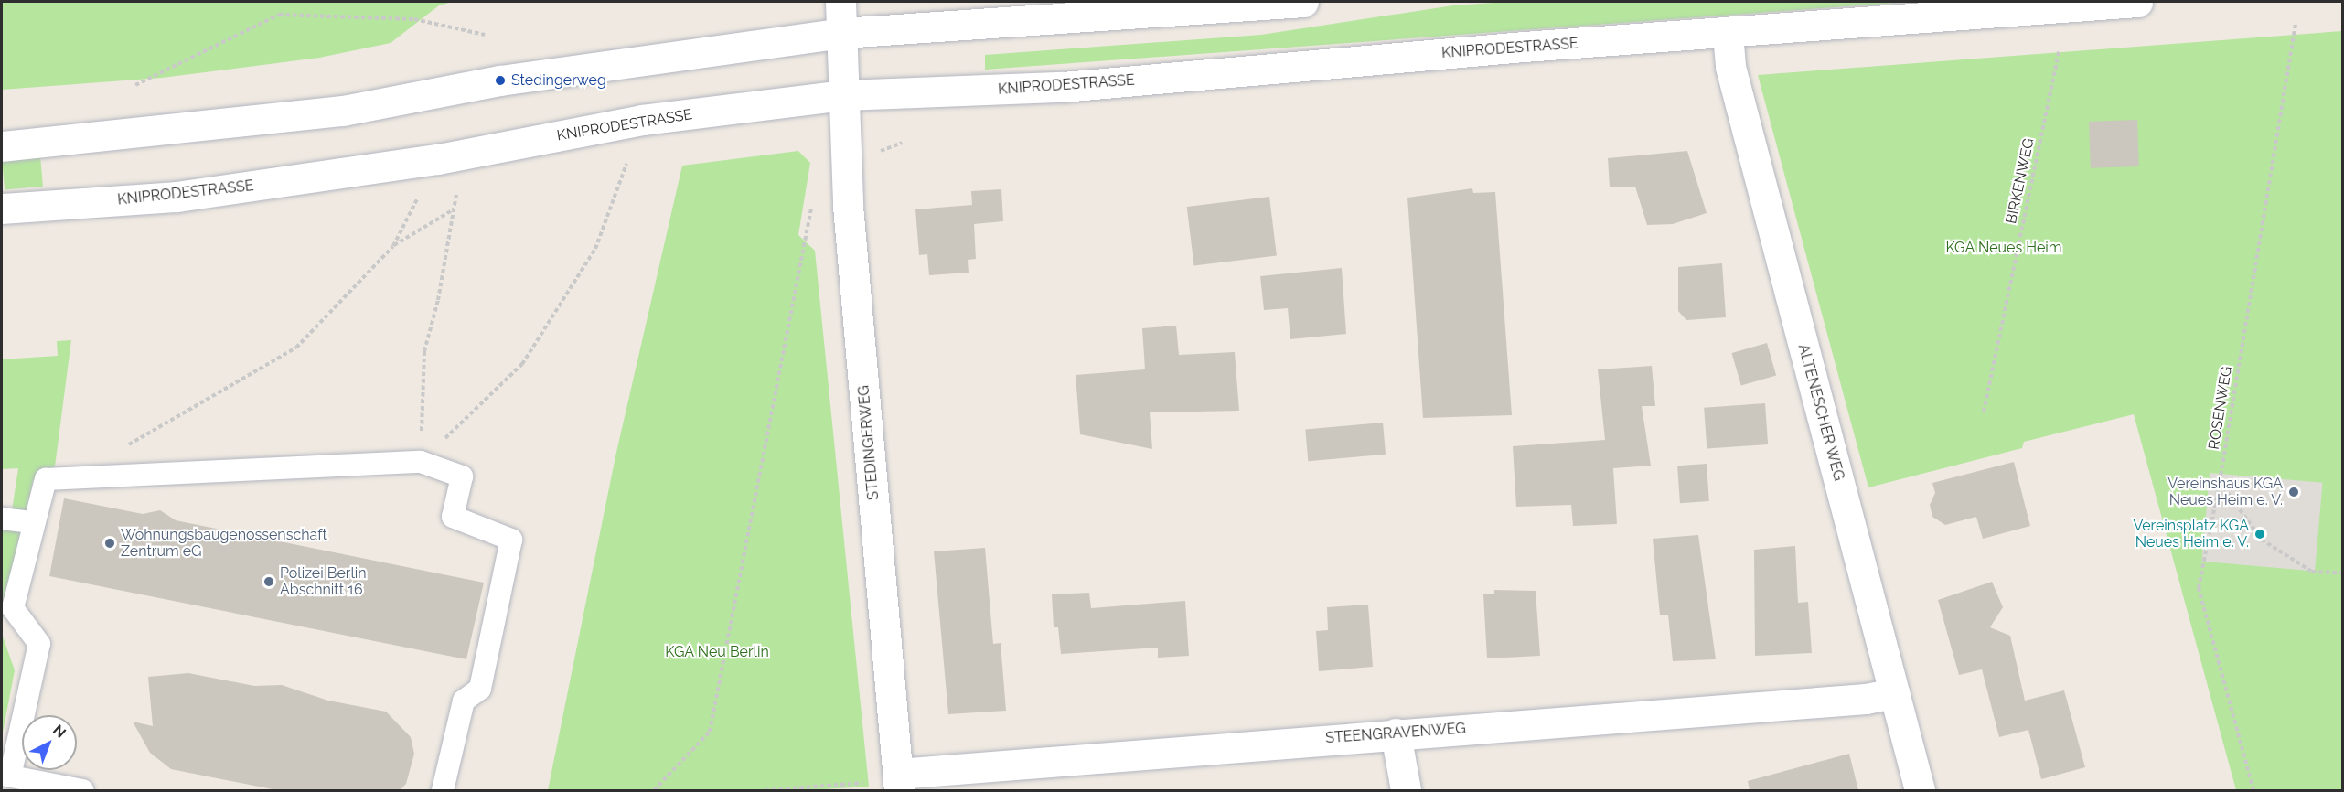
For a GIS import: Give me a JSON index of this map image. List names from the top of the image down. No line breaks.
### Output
{"streets":{"main road":["KNIPRODESTRASSE","ALTENESCHER WEG","STEDINGERWEG","STEENGRAVENWEG"],"path":["BIRKENWEG","ROSENWEG"]},"crossings":[["KNIPRODESTRASSE","ALTENESCHER WEG"],["KNIPRODESTRASSE","STEDINGERWEG"],["ALTENESCHER WEG","STEENGRAVENWEG"],["STEDINGERWEG","STEENGRAVENWEG"]],"parks":["KGA Neues Heim","KGA Neu Berlin"],"places":["Stedingerweg","Vereinshaus KGA Neues Heim e. V.","Vereinsplatz KGA Neues Heim e. V.","Wohnungsbaugenossenschaft Zentrum eG","Polizei Berlin Abschnitt 16"],"north":"top right"}
